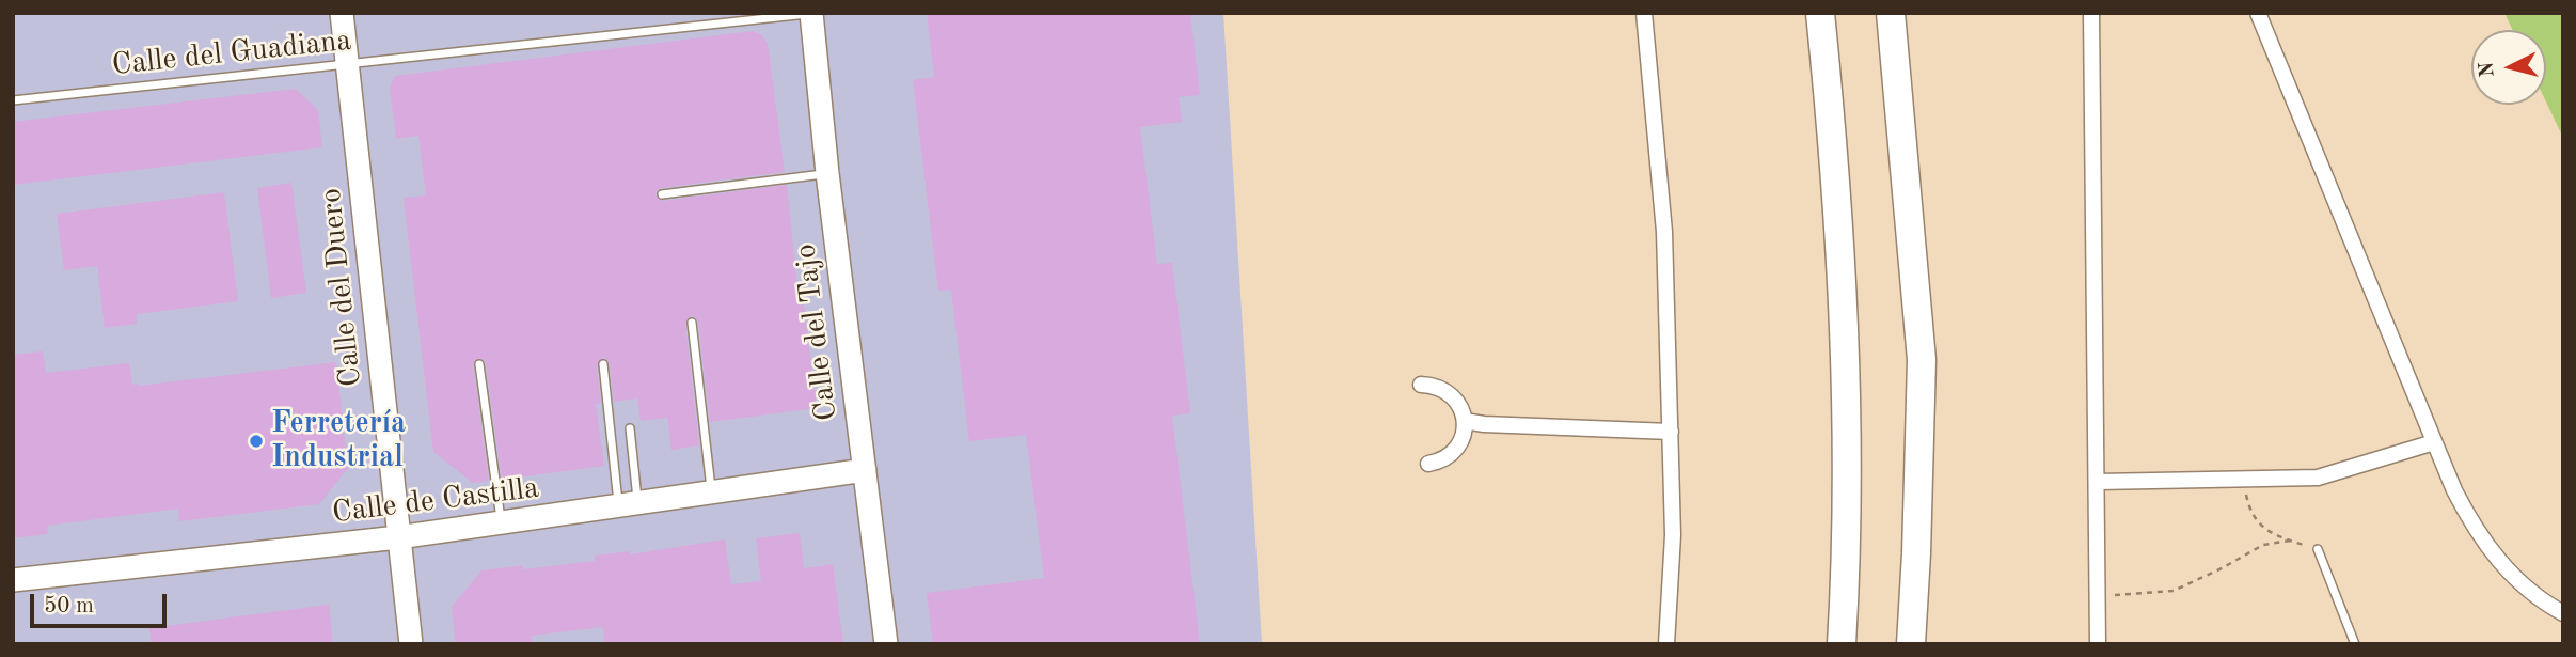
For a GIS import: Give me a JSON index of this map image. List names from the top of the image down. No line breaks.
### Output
{"streets":{"street":["Calle del Duero","Calle del Tajo","Calle de Castilla"],"lane":["Calle del Guadiana"]},"crossings":[["Calle del Guadiana","Calle del Duero"],["Calle del Guadiana","Calle del Tajo"],["Calle del Duero","Calle de Castilla"],["Calle del Tajo","Calle de Castilla"]],"places":["Ferretería Industrial"],"scale_bar":"50 m","north":"left"}
